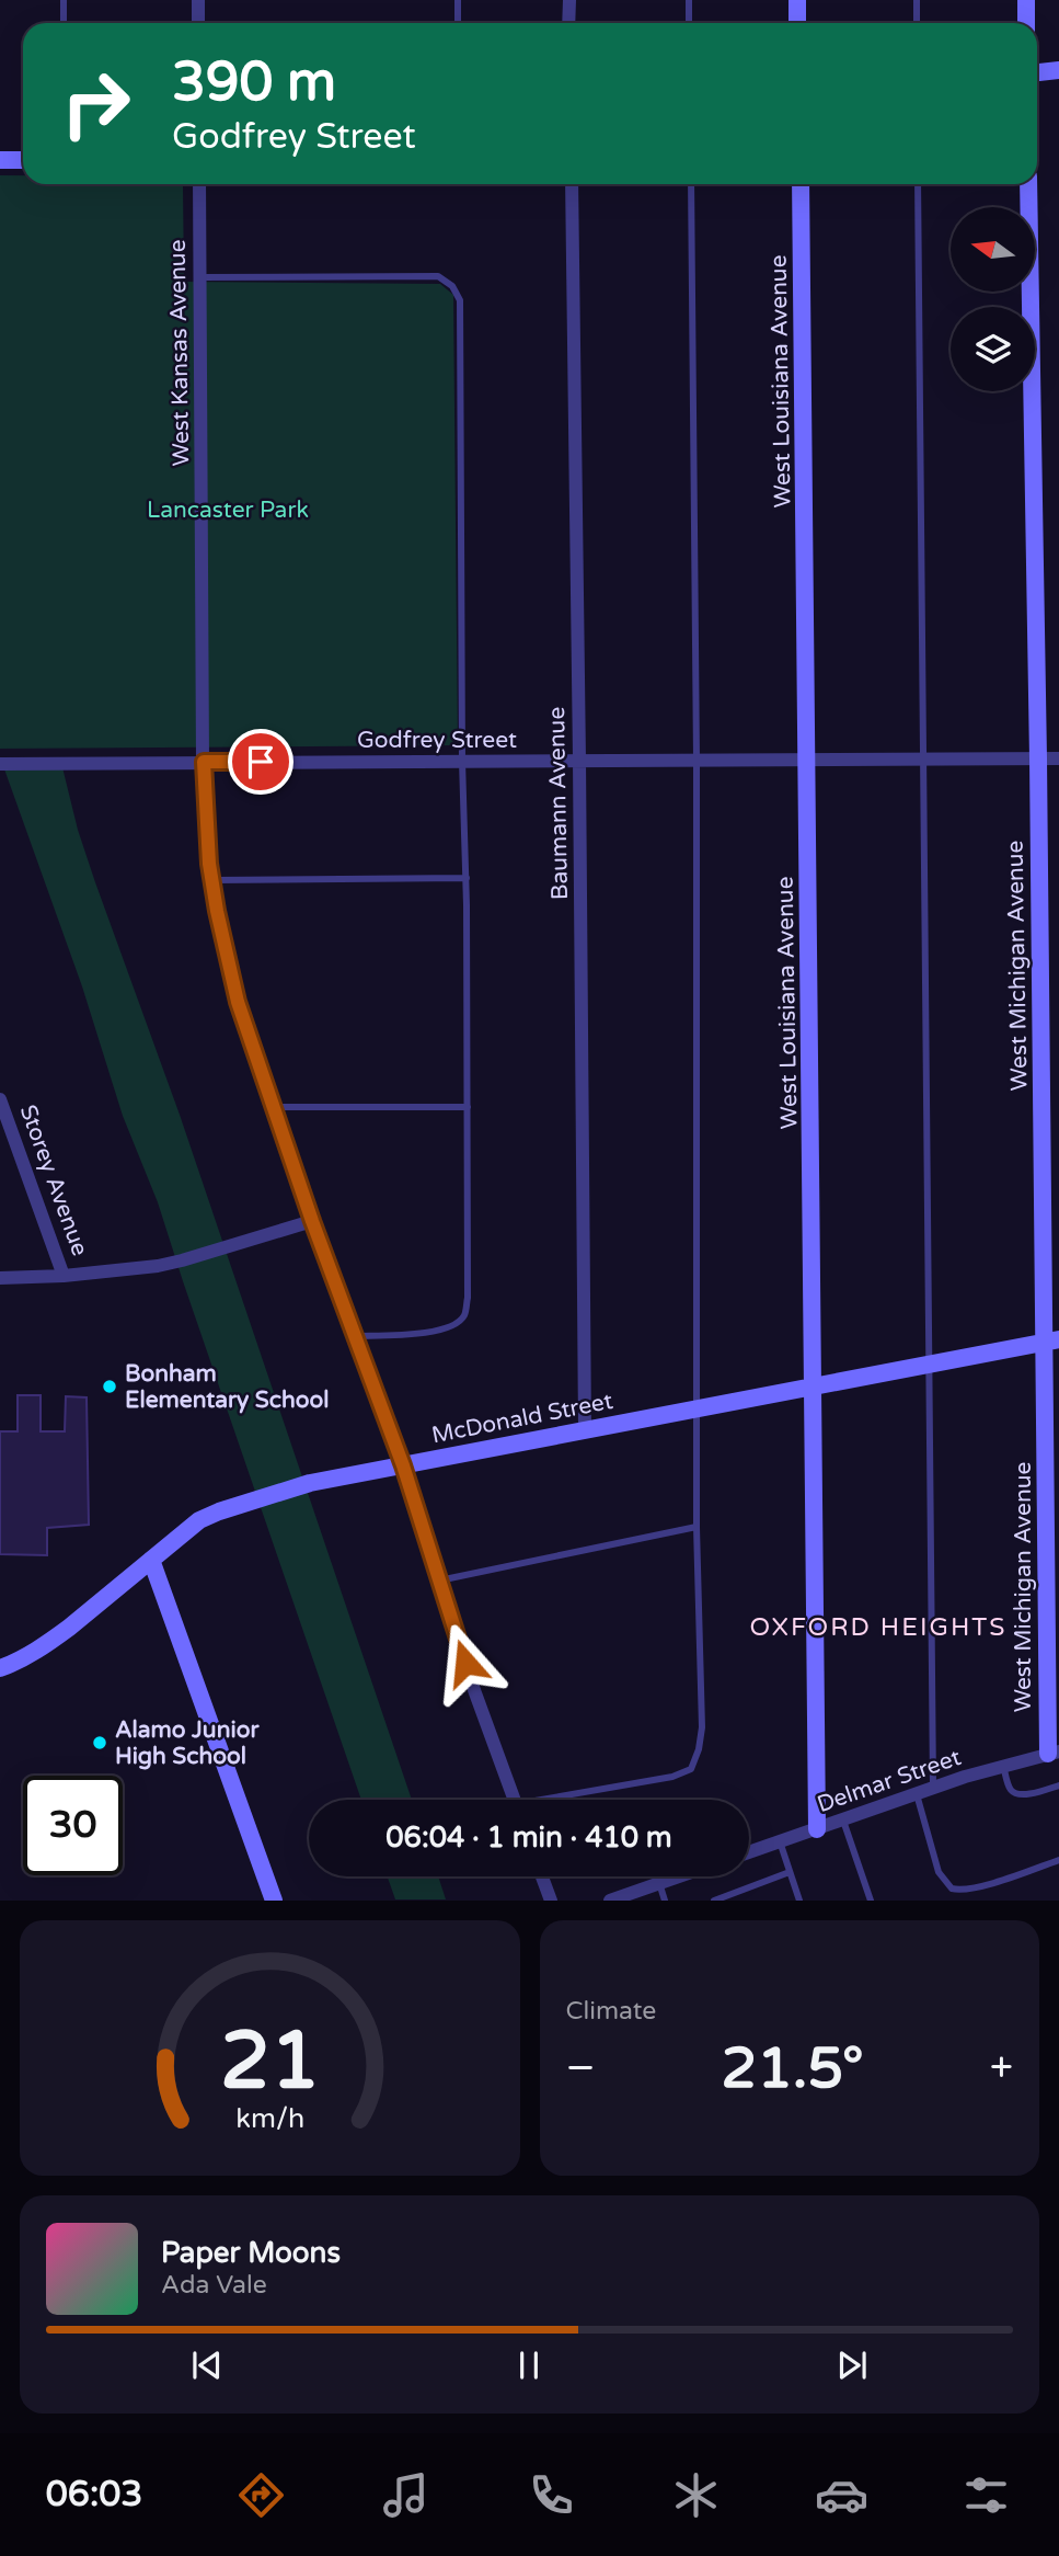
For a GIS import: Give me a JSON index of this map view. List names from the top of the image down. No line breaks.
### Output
{"streets":{"street":["West Kansas Avenue","West Louisiana Avenue","Godfrey Street","Baumann Avenue","West Michigan Avenue","Storey Avenue","McDonald Street","Delmar Street"]},"crossings":[["West Kansas Avenue","Godfrey Street"],["West Kansas Avenue","McDonald Street"],["West Louisiana Avenue","Godfrey Street"],["West Louisiana Avenue","McDonald Street"],["West Louisiana Avenue","Delmar Street"],["Godfrey Street","Baumann Avenue"],["Godfrey Street","West Michigan Avenue"],["Baumann Avenue","McDonald Street"],["West Michigan Avenue","McDonald Street"],["West Michigan Avenue","Delmar Street"]],"districts":["OXFORD HEIGHTS"],"parks":["Lancaster Park"],"places":["Bonham Elementary School","Alamo Junior High School"],"north":"left","page":{"turn":["390 m","Godfrey Street"],"limit":"30","trip":"06:04 · 1 min · 410 m","tile":"Climate","heat":["−","21.5°","+"],"song":["Paper Moons","Ada Vale"],"tabs":"06:03","gauge":["21","km/h"]}}
